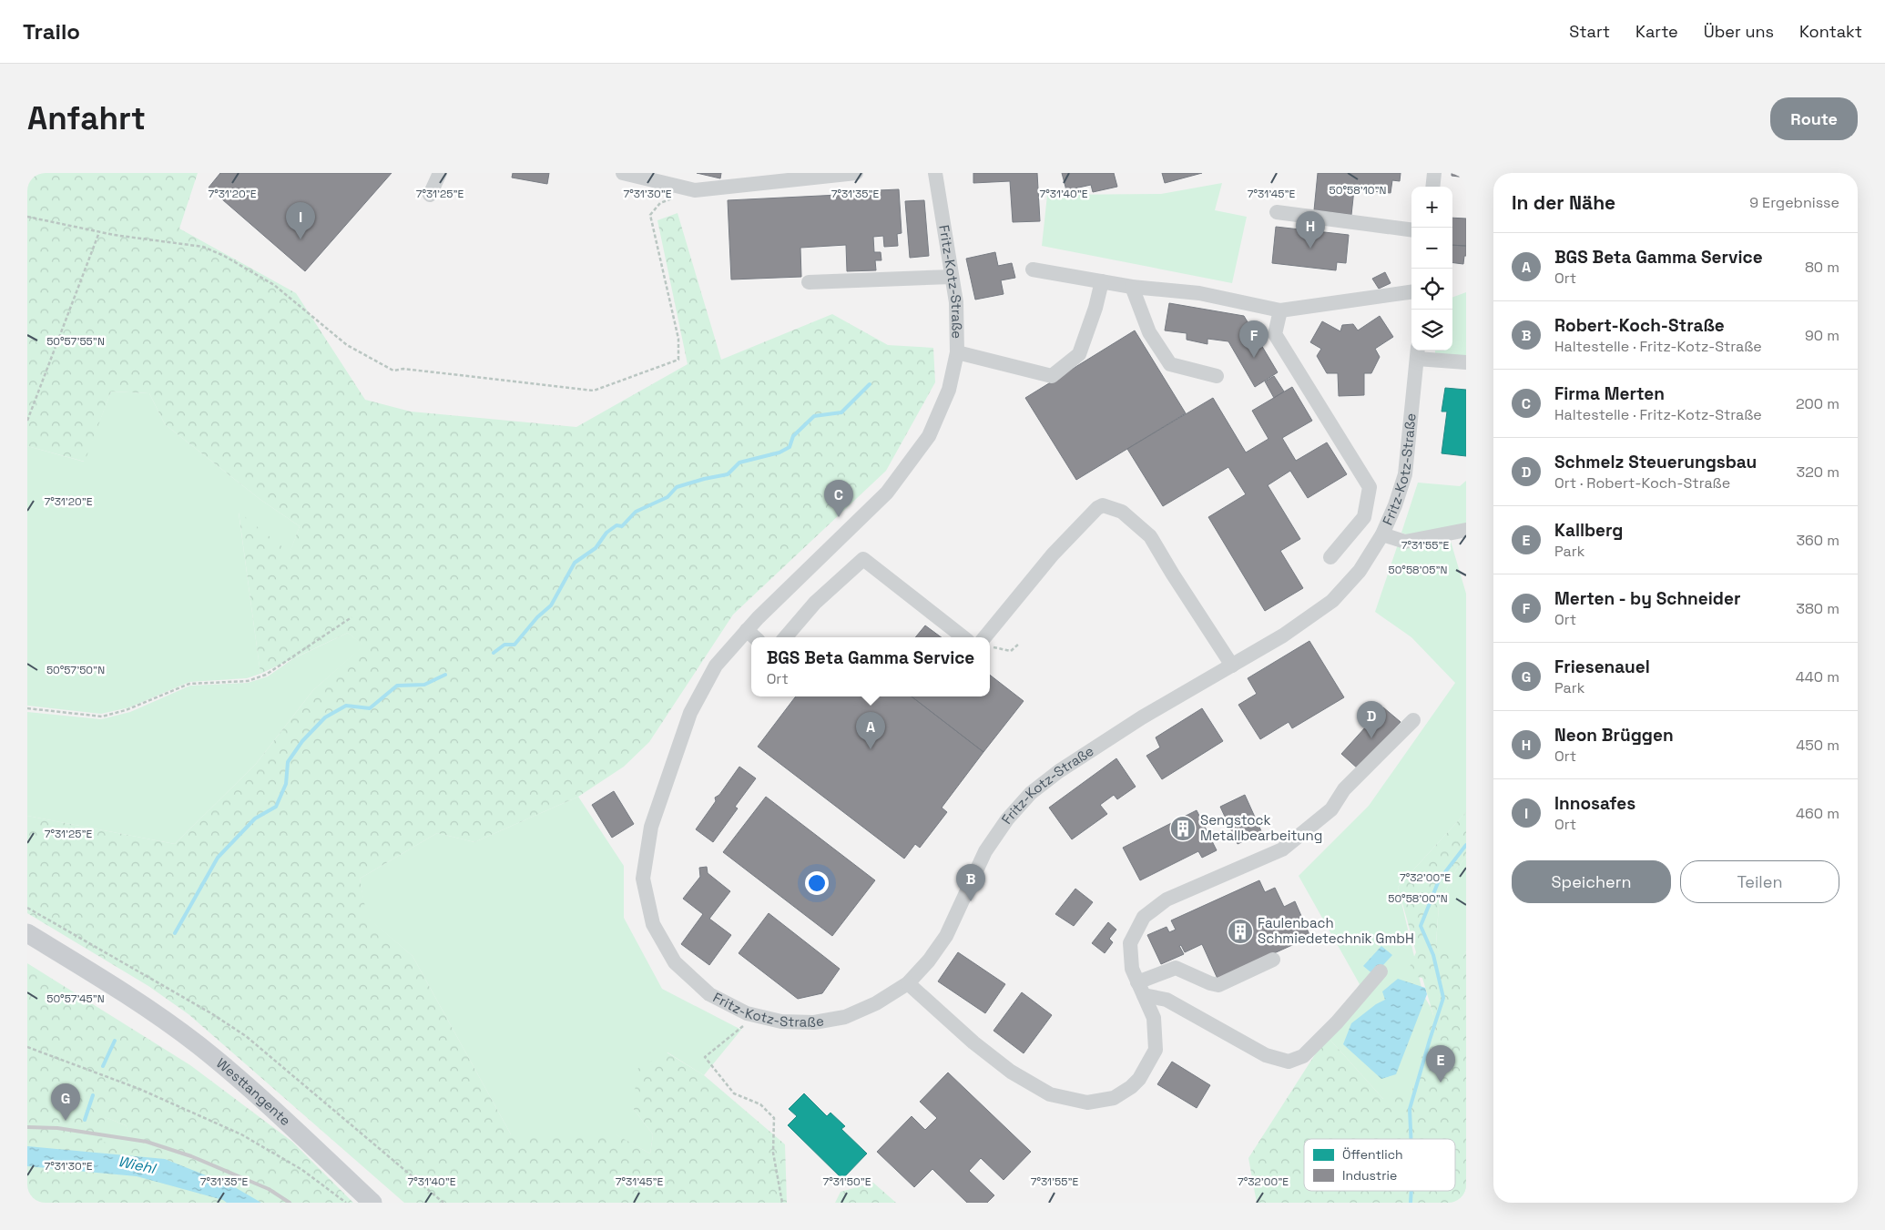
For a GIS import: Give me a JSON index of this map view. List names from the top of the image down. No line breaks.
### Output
{"streets":{"main road":["Westtangente"],"street":["Fritz-Kotz-Straße"]},"water":["Wiehl"],"places":{"building":["Sengstock Metallbearbeitung","Faulenbach Schmiedetechnik GmbH"]},"legend":["Öffentlich","Industrie"],"page":{"header":"Trailo","nav":["Start","Karte","Über uns","Kontakt"],"buttons":["Route",["Speichern","Teilen"]],"title":"Anfahrt","heading":["In der Nähe","9 Ergebnisse"],"map_buttons":["+","−"],"pins":["I","H","F","C","D","A","B","E","G"],"list":[{"mark":"A","name":"BGS Beta Gamma Service","note":"Ort","value":"80 m"},{"mark":"B","name":"Robert-Koch-Straße","note":"Haltestelle · Fritz-Kotz-Straße","value":"90 m"},{"mark":"C","name":"Firma Merten","note":"Haltestelle · Fritz-Kotz-Straße","value":"200 m"},{"mark":"D","name":"Schmelz Steuerungsbau","note":"Ort · Robert-Koch-Straße","value":"320 m"},{"mark":"E","name":"Kallberg","note":"Park","value":"360 m"},{"mark":"F","name":"Merten - by Schneider","note":"Ort","value":"380 m"},{"mark":"G","name":"Friesenauel","note":"Park","value":"440 m"},{"mark":"H","name":"Neon Brüggen","note":"Ort","value":"450 m"},{"mark":"I","name":"Innosafes","note":"Ort","value":"460 m"}],"popup":["BGS Beta Gamma Service","Ort"]},"coordinates":["50°58'10\"N","7°31'20\"E","7°31'25\"E","7°31'30\"E","7°31'35\"E","7°31'40\"E","7°31'45\"E","50°57'55\"N","7°31'55\"E","50°58'05\"N","50°57'50\"N","7°32'00\"E","50°58'00\"N","50°57'45\"N","7°31'50\"E"]}
